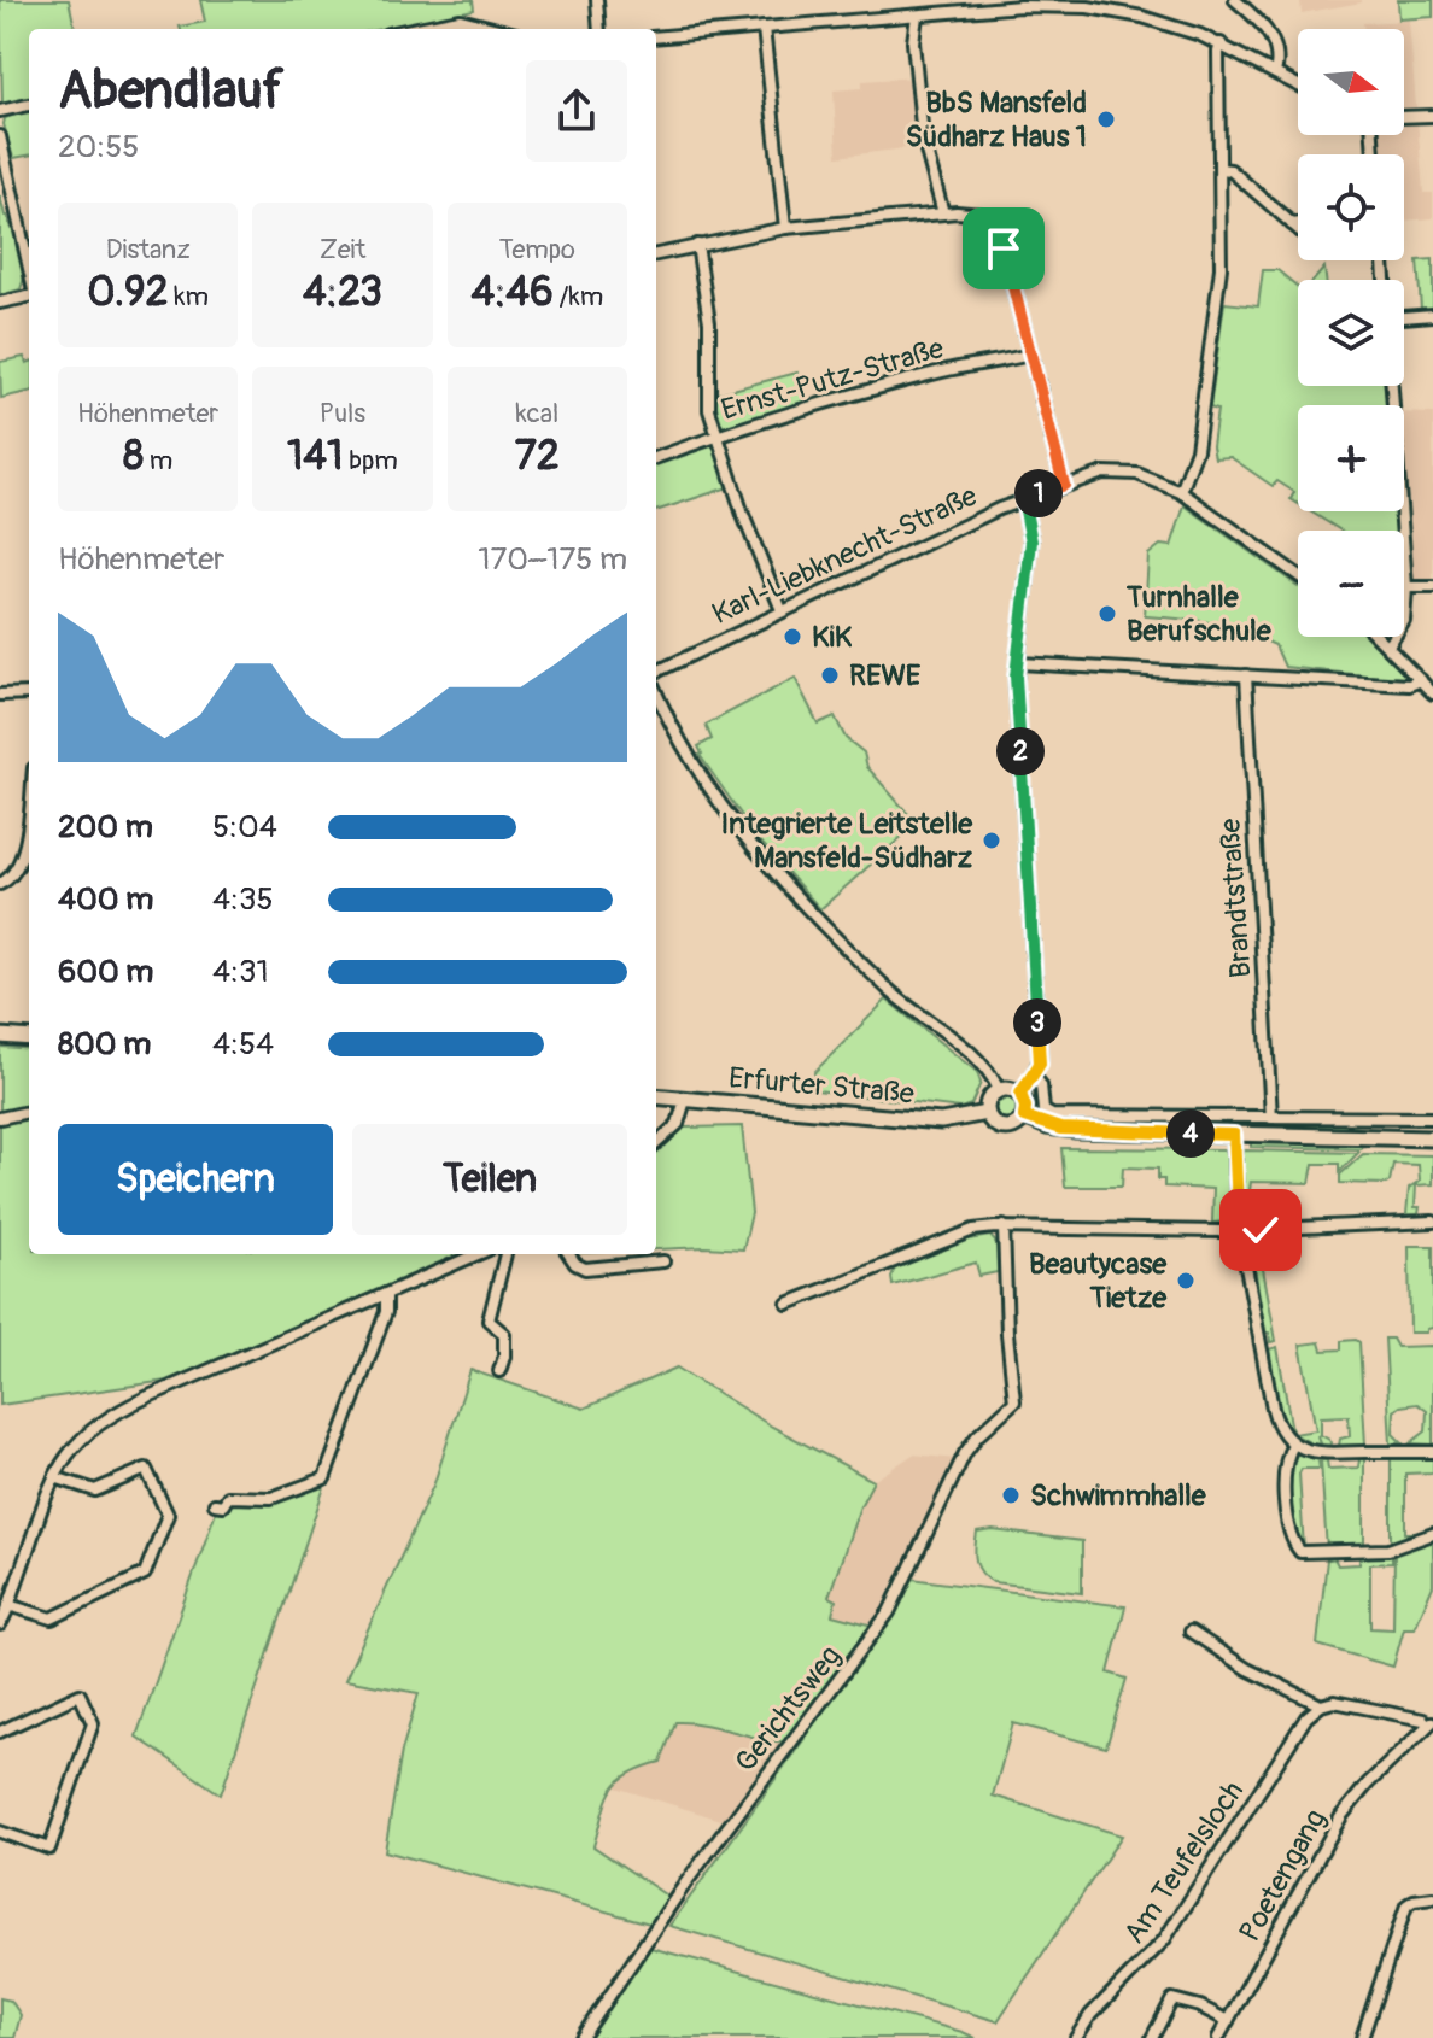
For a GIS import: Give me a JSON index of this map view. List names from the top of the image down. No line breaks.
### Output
{"streets":{"main road":["Erfurter Straße"],"street":["Ernst-Putz-Straße","Karl-Liebknecht-Straße","Brandtstraße","Gerichtsweg","Am Teufelsloch","Poetengang"]},"places":["BbS Mansfeld Südharz Haus 1","Turnhalle Berufschule","KiK","REWE","Integrierte Leitstelle Mansfeld-Südharz","Beautycase Tietze","Schwimmhalle"],"north":"right","page":{"map_buttons":["+","−"],"heading":["Abendlauf","20:55"],"stats":[["Distanz","0.92 km"],["Zeit","4:23"],["Tempo","4:46 /km"],["Höhenmeter","8 m"],["Puls","141 bpm"],["kcal","72"]],"pins":["1","2","3","4"],"chart":["Höhenmeter","170–175 m"],"list":[{"name":"200 m","note":"5:04"},{"name":"400 m","note":"4:35"},{"name":"600 m","note":"4:31"},{"name":"800 m","note":"4:54"}],"buttons":["Speichern","Teilen"]}}
